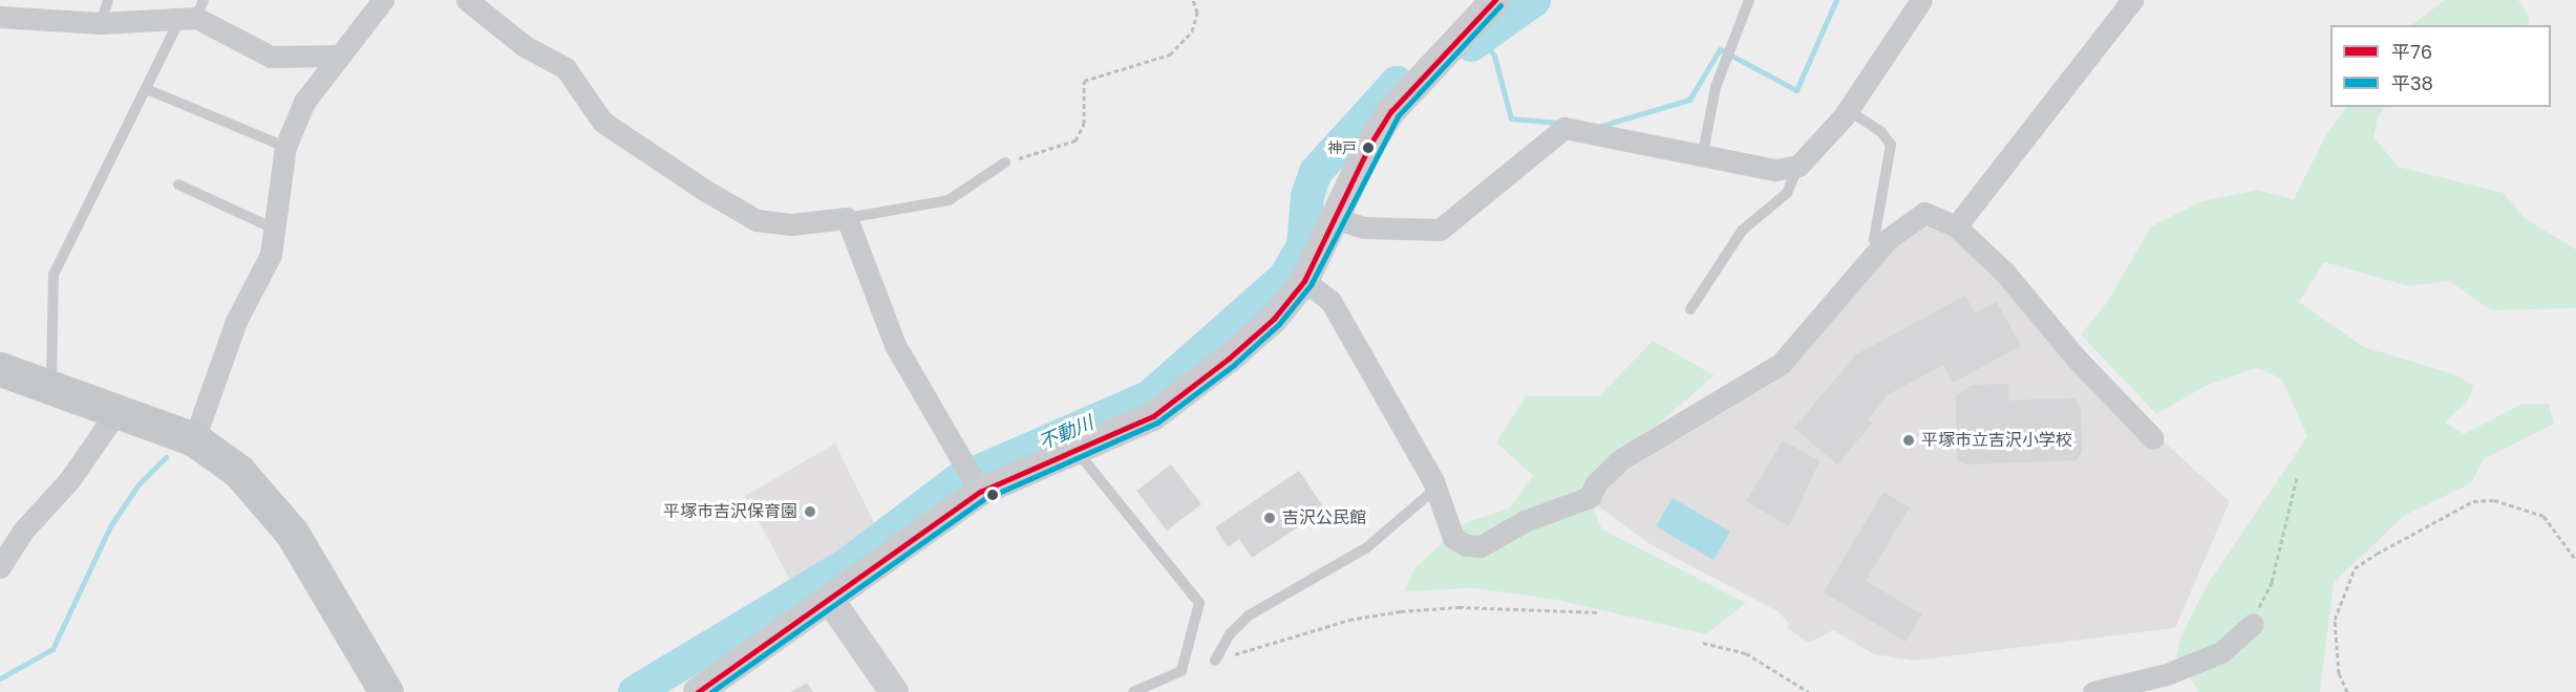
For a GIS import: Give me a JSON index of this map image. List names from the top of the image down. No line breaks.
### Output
{"water":["不動川"],"places":["神戸","平塚市立吉沢小学校","平塚市吉沢保育園","吉沢公民館"],"lines":["transit line 平76","transit line 平38"],"legend":["平76","平38"]}
